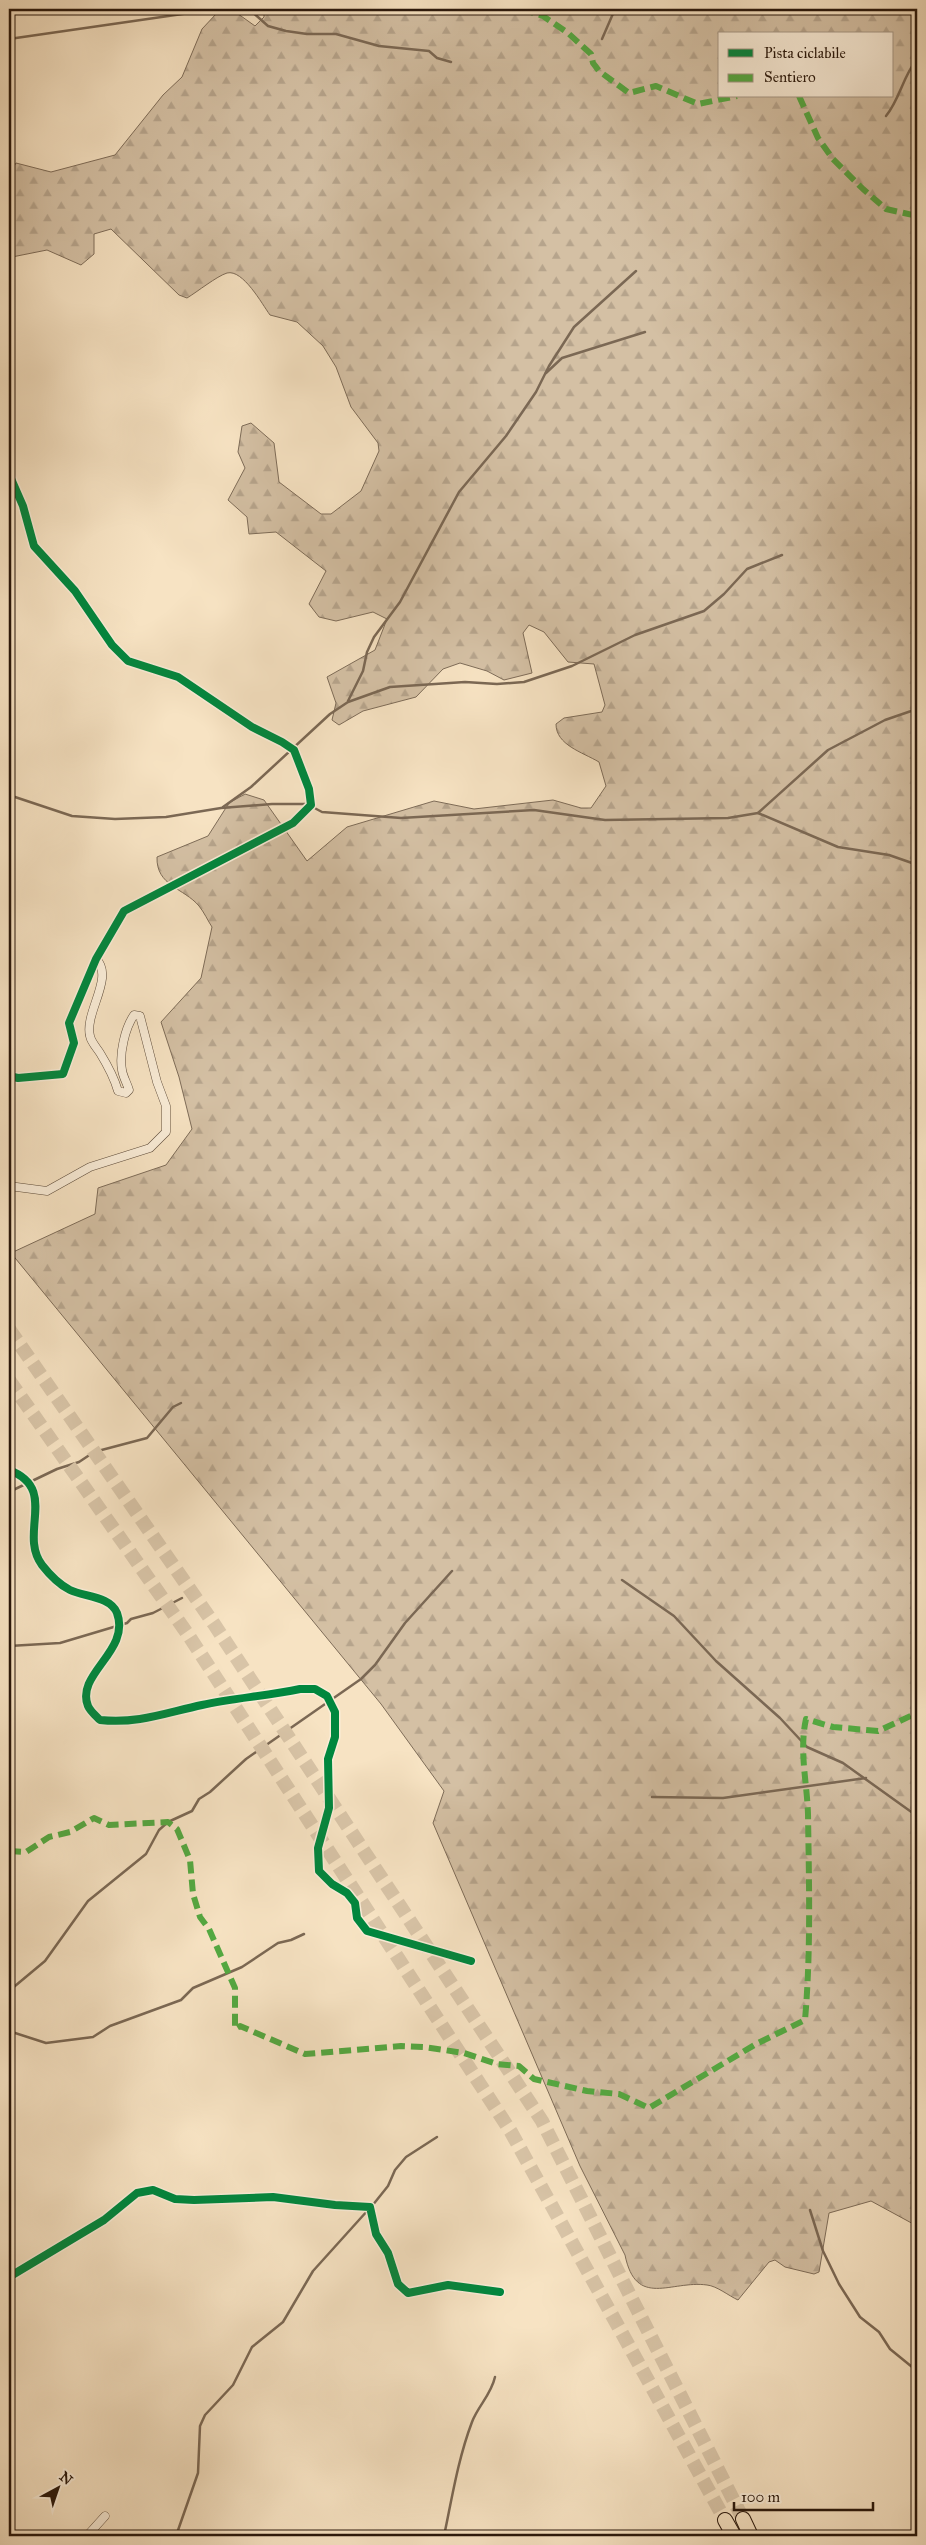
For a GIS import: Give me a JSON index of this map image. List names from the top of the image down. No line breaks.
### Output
{"legend":["Pista ciclabile","Sentiero"],"scale_bar":"100 m","north":"top right"}
